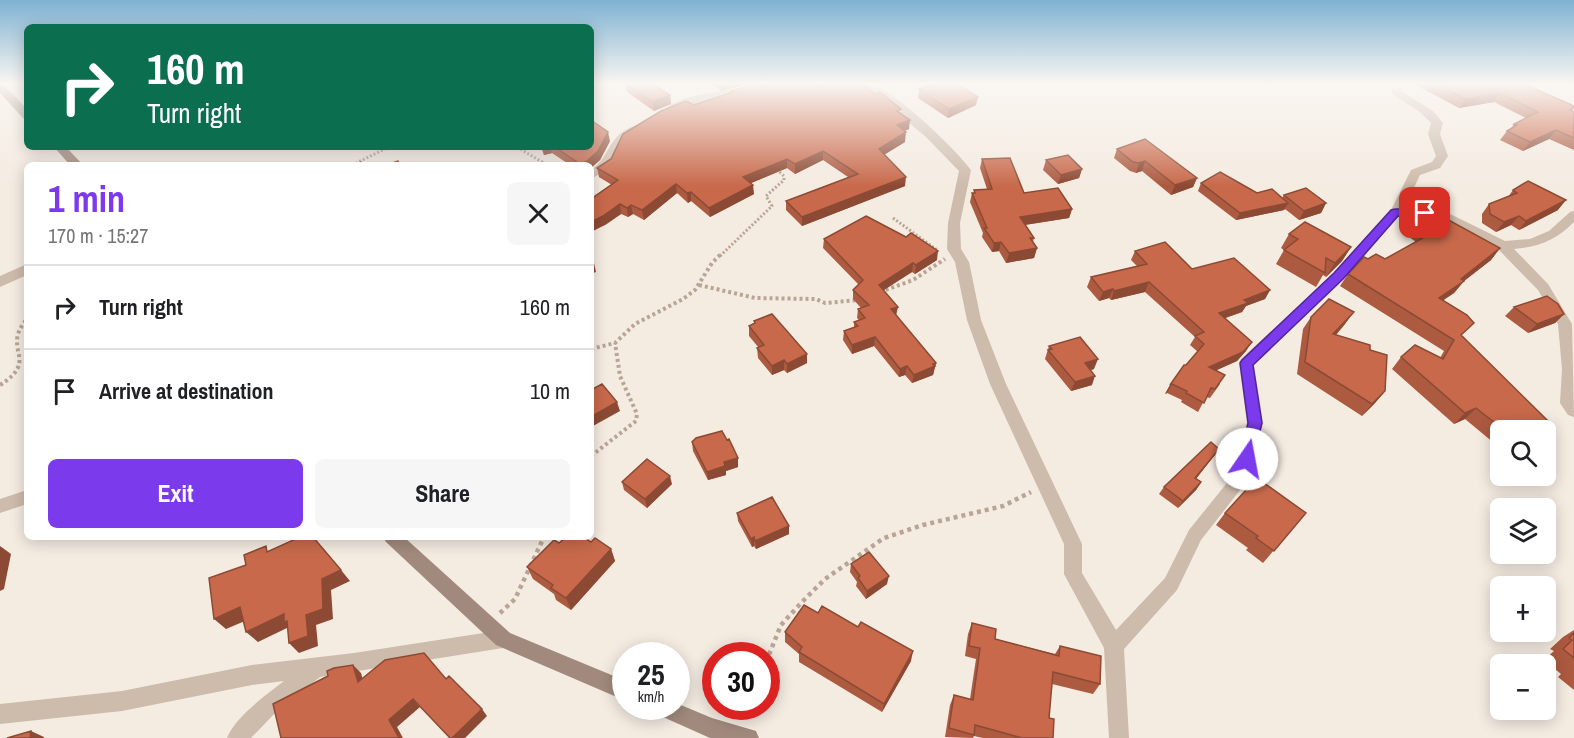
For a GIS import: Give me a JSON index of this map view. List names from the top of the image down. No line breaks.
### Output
{"page":{"turn":["160 m","Turn right"],"heading":["1 min","170 m · 15:27"],"list":[{"name":"Turn right","value":"160 m"},{"name":"Arrive at destination","value":"10 m"}],"map_buttons":["+","−"],"buttons":["Exit","Share"],"speed":"25 km/h","limit":"30"}}
